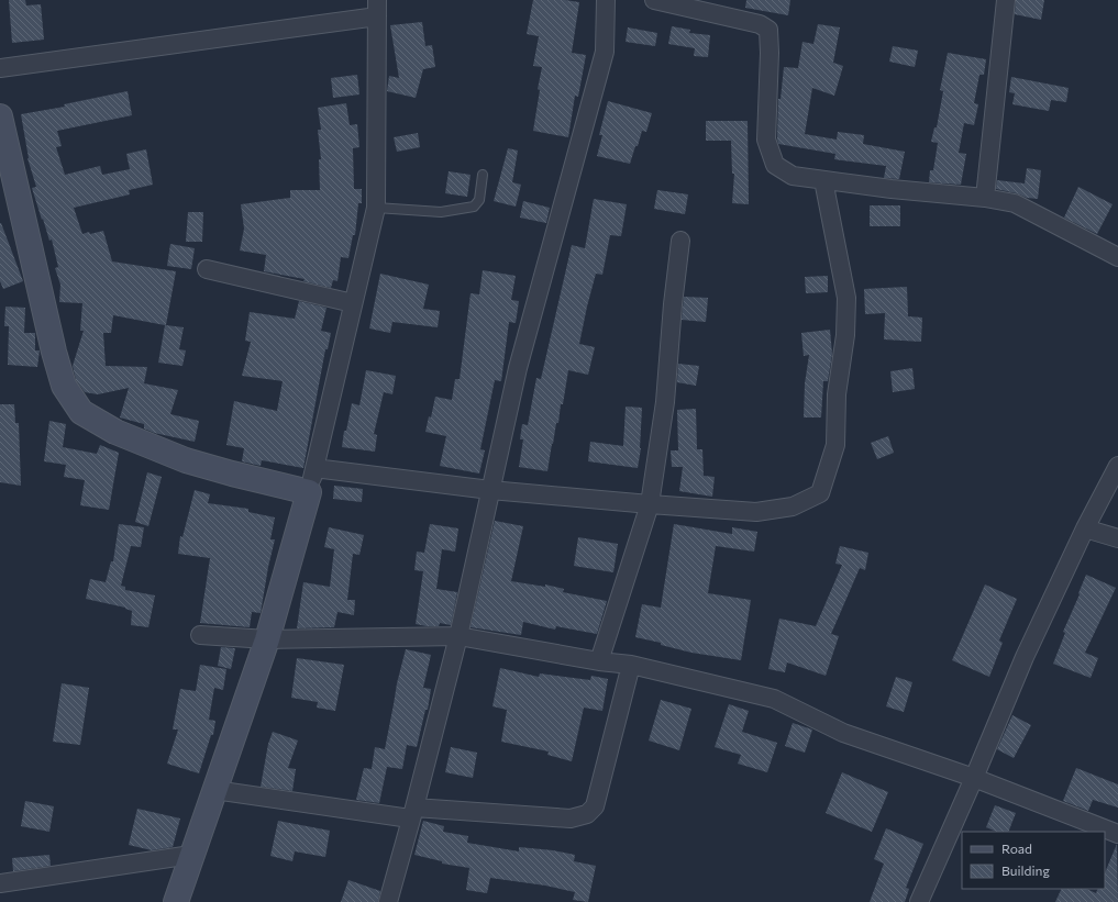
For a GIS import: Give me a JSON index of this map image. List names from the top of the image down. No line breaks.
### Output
{"legend":["Road","Building"]}
